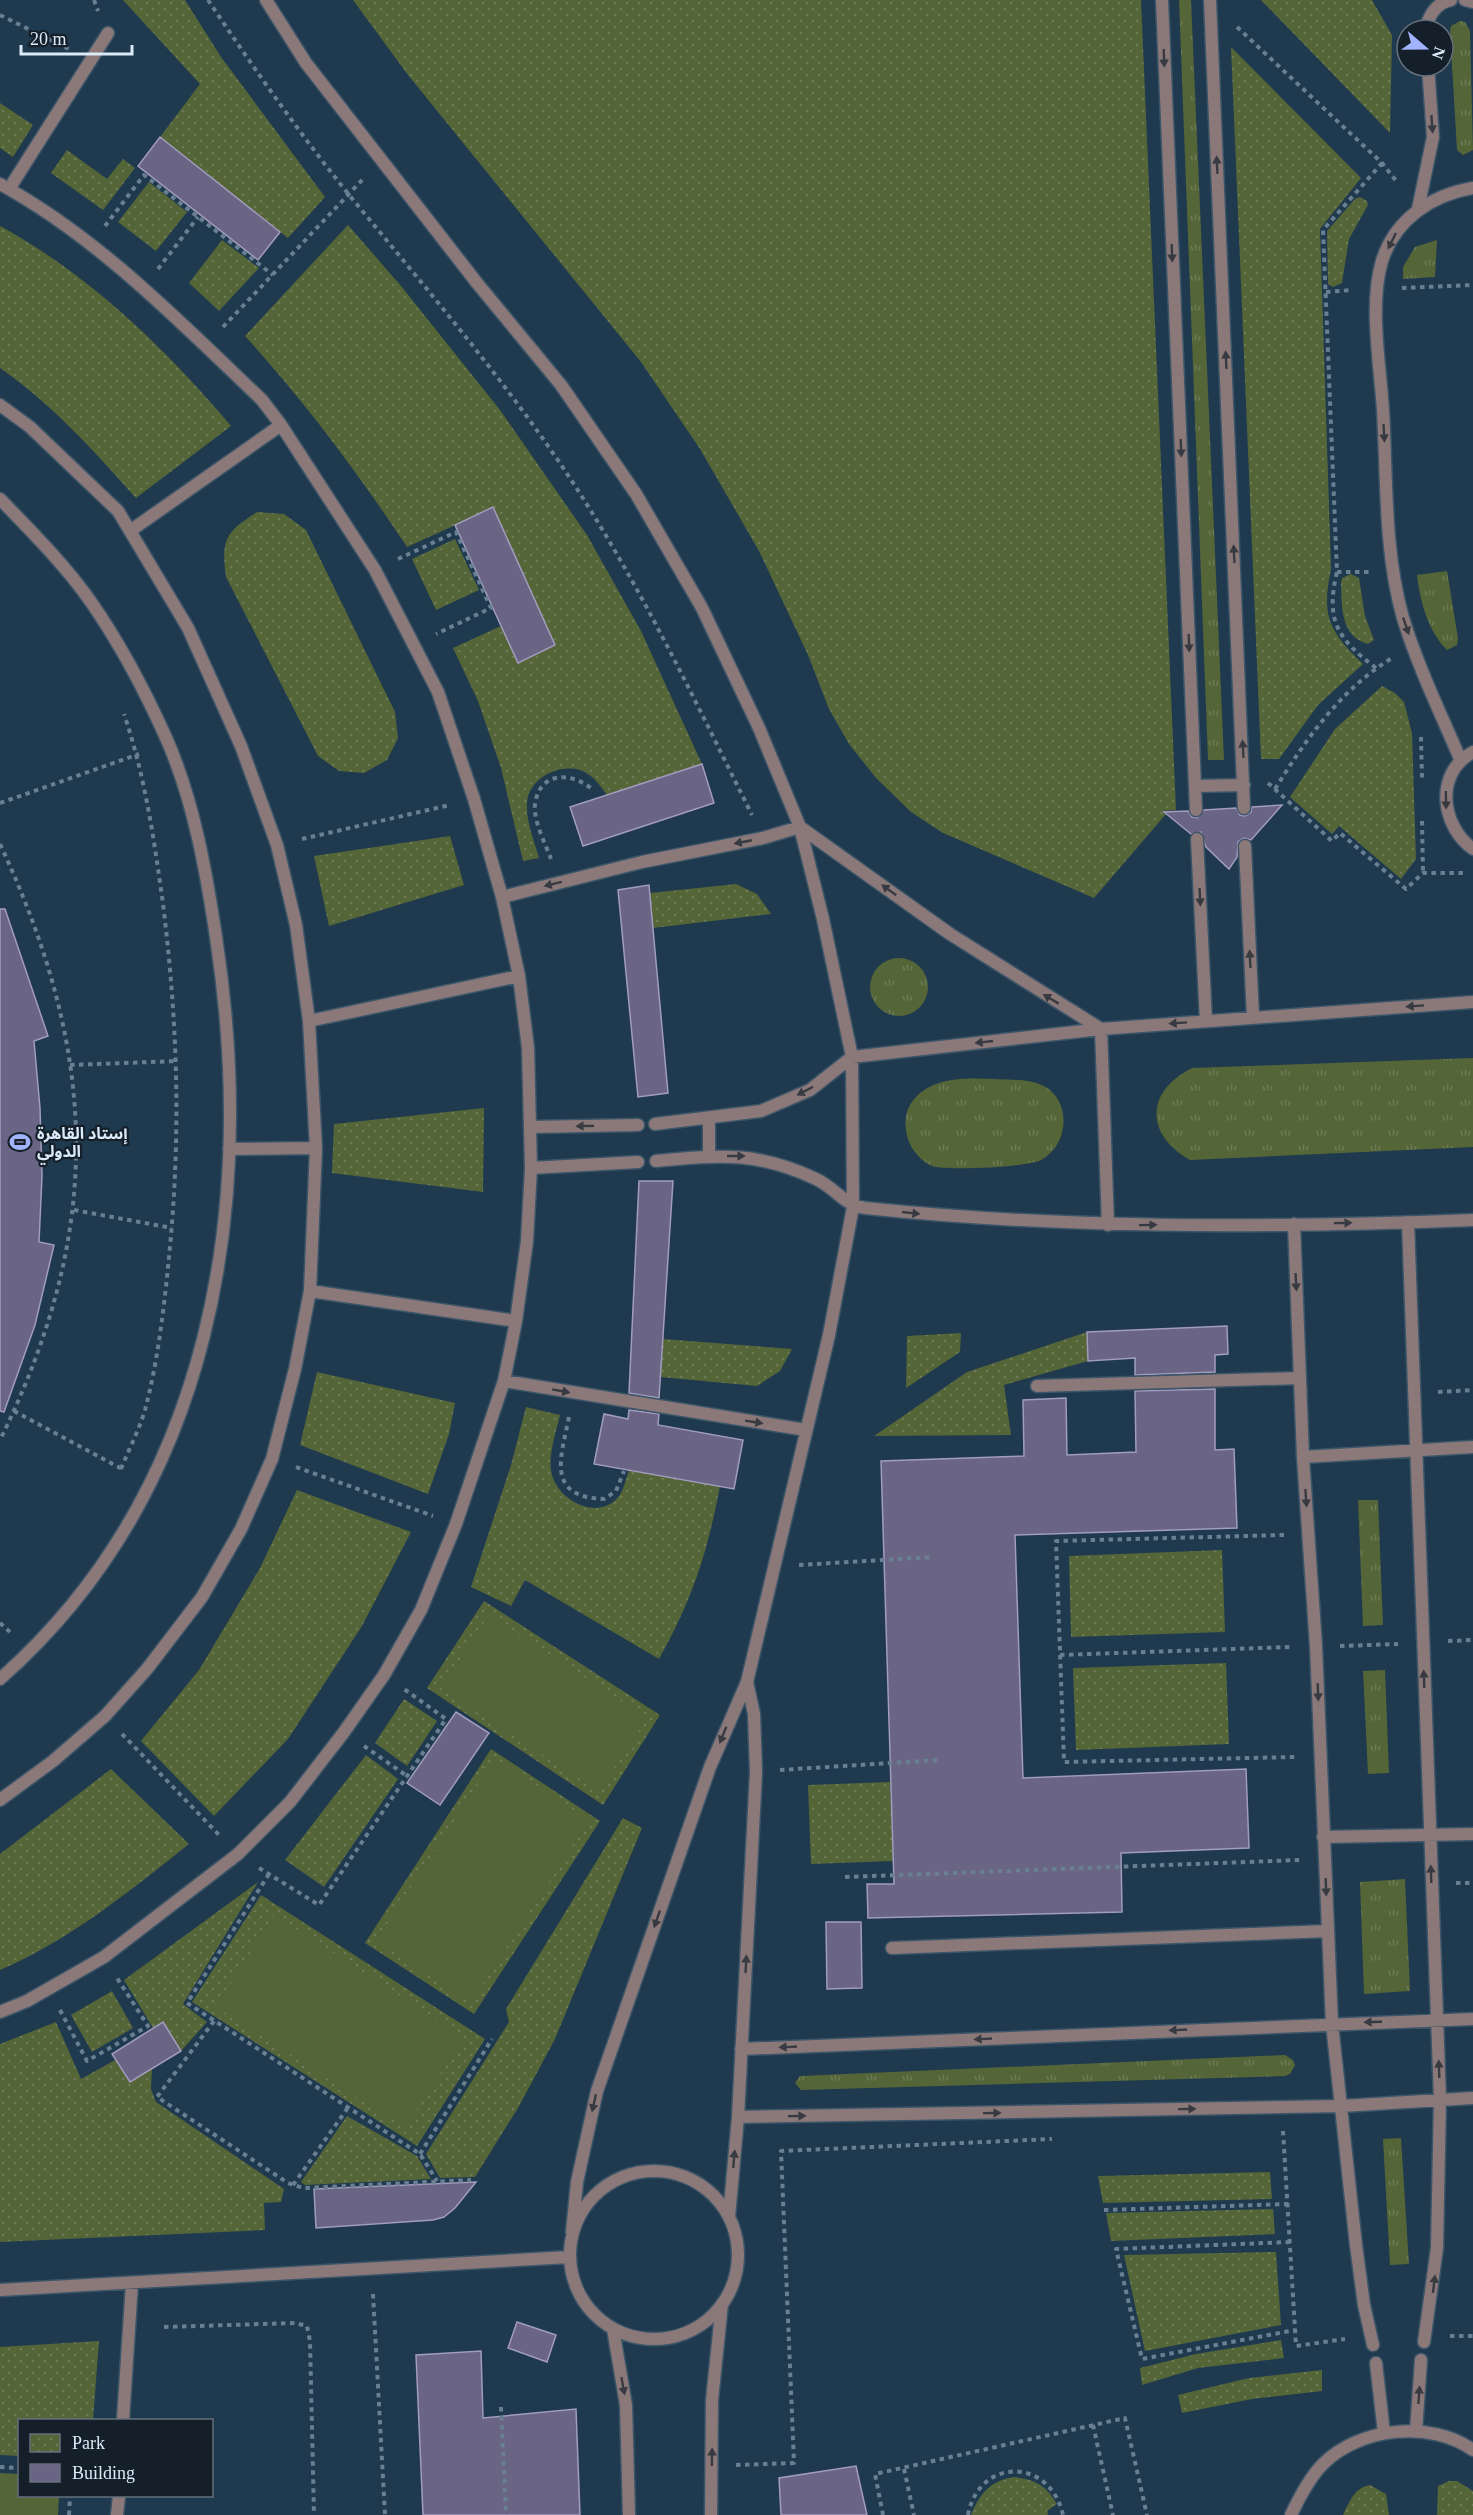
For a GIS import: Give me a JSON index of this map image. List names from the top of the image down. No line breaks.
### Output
{"places":{"sports":["إستاد القاهرة الدولي"]},"legend":["Park","Building"],"scale_bar":"20 m","north":"right"}
